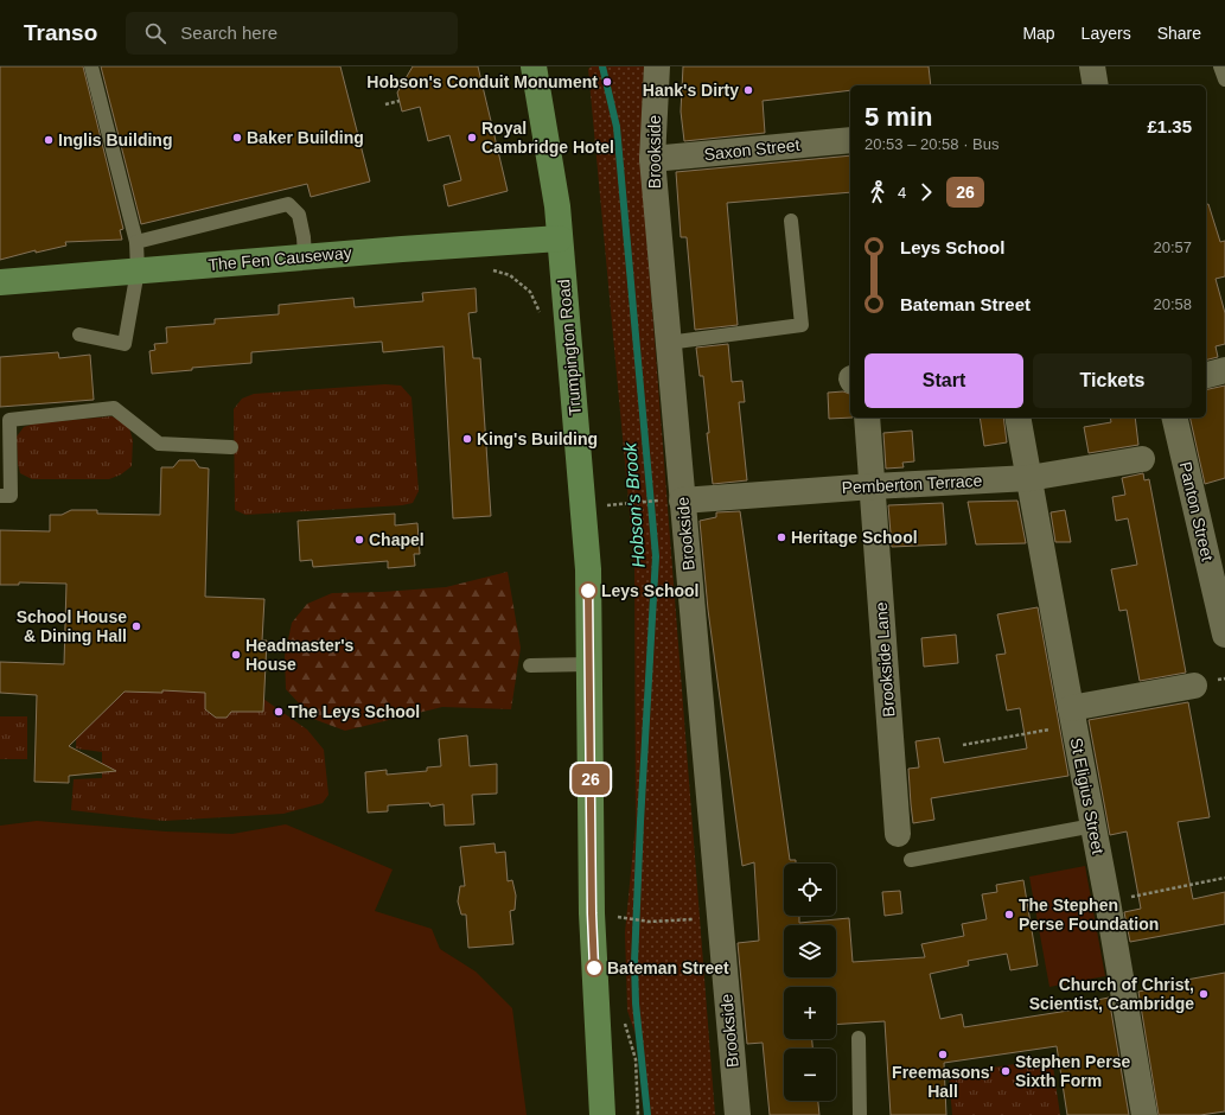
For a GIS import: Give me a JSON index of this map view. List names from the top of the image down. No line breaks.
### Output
{"streets":{"main road":["The Fen Causeway","Trumpington Road"],"street":["Saxon Street","Brookside","Pemberton Terrace","Panton Street","Brookside Lane","St Eligius Street"]},"crossings":[["Saxon Street","Brookside"],["Brookside","Pemberton Terrace"],["The Fen Causeway","Trumpington Road"],["Pemberton Terrace","Brookside Lane"],["Pemberton Terrace","St Eligius Street"]],"water":["Hobson's Brook"],"places":["Hobson's Conduit Monument","Hank's Dirty","Baker Building","Royal Cambridge Hotel","Inglis Building","King's Building","Heritage School","Chapel","Leys School","School House & Dining Hall","Headmaster's House","The Leys School","The Stephen Perse Foundation","Bateman Street","Church of Christ, Scientist, Cambridge","Freemasons' Hall","Stephen Perse Sixth Form"],"lines":["bus line 26"],"page":{"header":"Transo","search":"Search here","nav":["Map","Layers","Share"],"on_map":"26","heading":["5 min","20:53 – 20:58 · Bus","£1.35"],"legs":["4","26"],"list":[{"name":"Leys School","value":"20:57"},{"name":"Bateman Street","value":"20:58"}],"buttons":["Start","Tickets"],"map_buttons":["+","−"]}}
